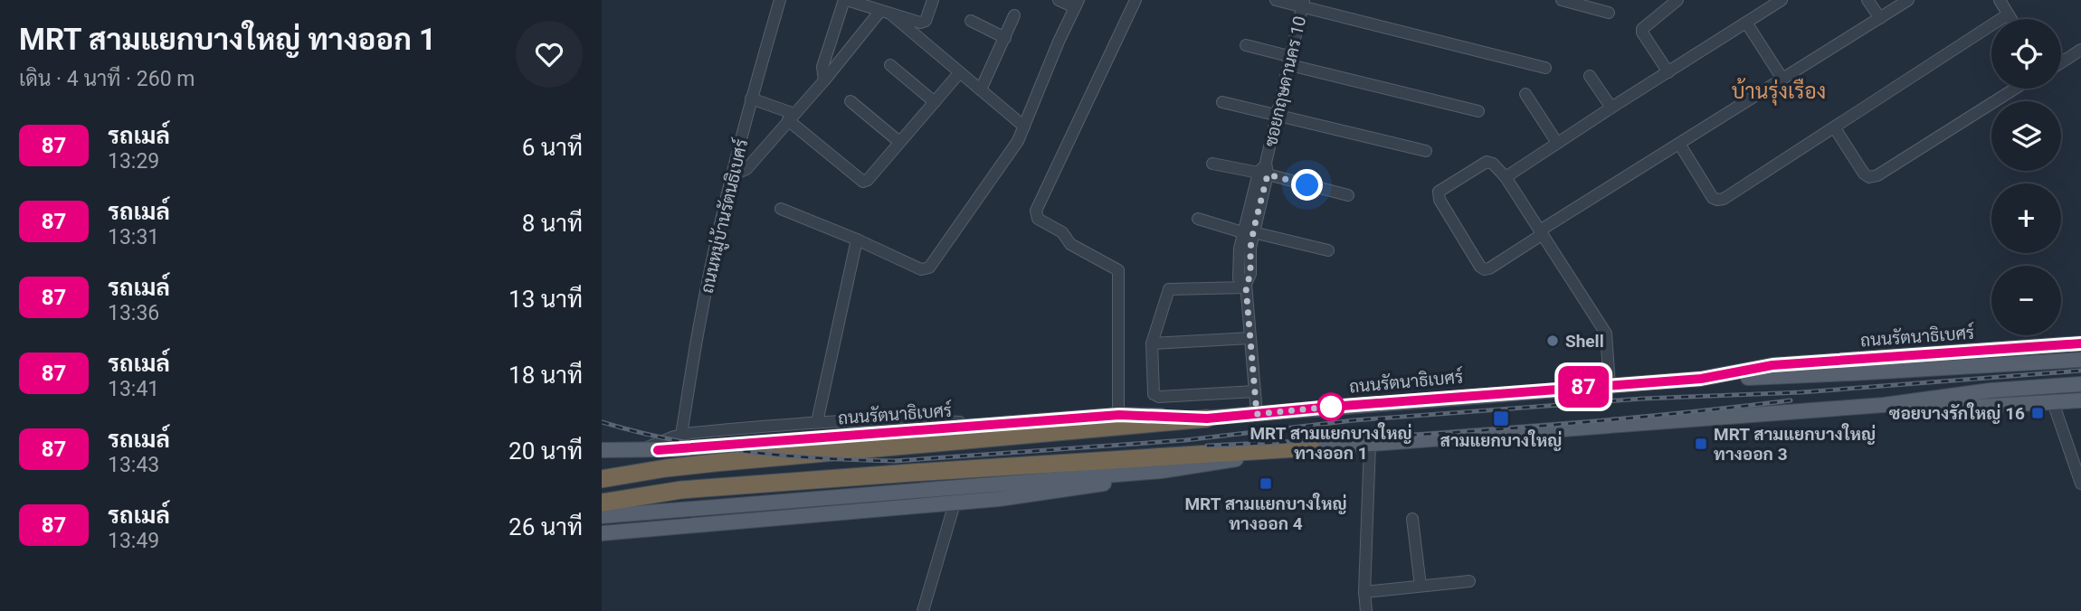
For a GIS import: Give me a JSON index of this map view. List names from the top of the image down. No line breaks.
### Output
{"streets":{"main road":["ถนนรัตนาธิเบศร์"],"street":["ซอยกฤษดานคร 10","ถนนหมู่บ้านรัตนธิเบศร์"]},"crossings":[["ซอยกฤษดานคร 10","ถนนรัตนาธิเบศร์"]],"districts":["บ้านรุ่งเรือง"],"places":{"other":["Shell","MRT สามแยกบางใหญ่ ทางออก 1"],"transit":["ซอยบางรักใหญ่ 16","สามแยกบางใหญ่","MRT สามแยกบางใหญ่ ทางออก 3","MRT สามแยกบางใหญ่ ทางออก 4"]},"lines":["bus line 87"],"page":{"heading":["MRT สามแยกบางใหญ่ ทางออก 1","เดิน · 4 นาที · 260 m"],"on_map":"87","map_buttons":["+","−"],"list":[{"mark":"87","name":"รถเมล์","note":"13:29","value":"6 นาที"},{"mark":"87","name":"รถเมล์","note":"13:31","value":"8 นาที"},{"mark":"87","name":"รถเมล์","note":"13:36","value":"13 นาที"},{"mark":"87","name":"รถเมล์","note":"13:41","value":"18 นาที"},{"mark":"87","name":"รถเมล์","note":"13:43","value":"20 นาที"},{"mark":"87","name":"รถเมล์","note":"13:49","value":"26 นาที"}]}}
